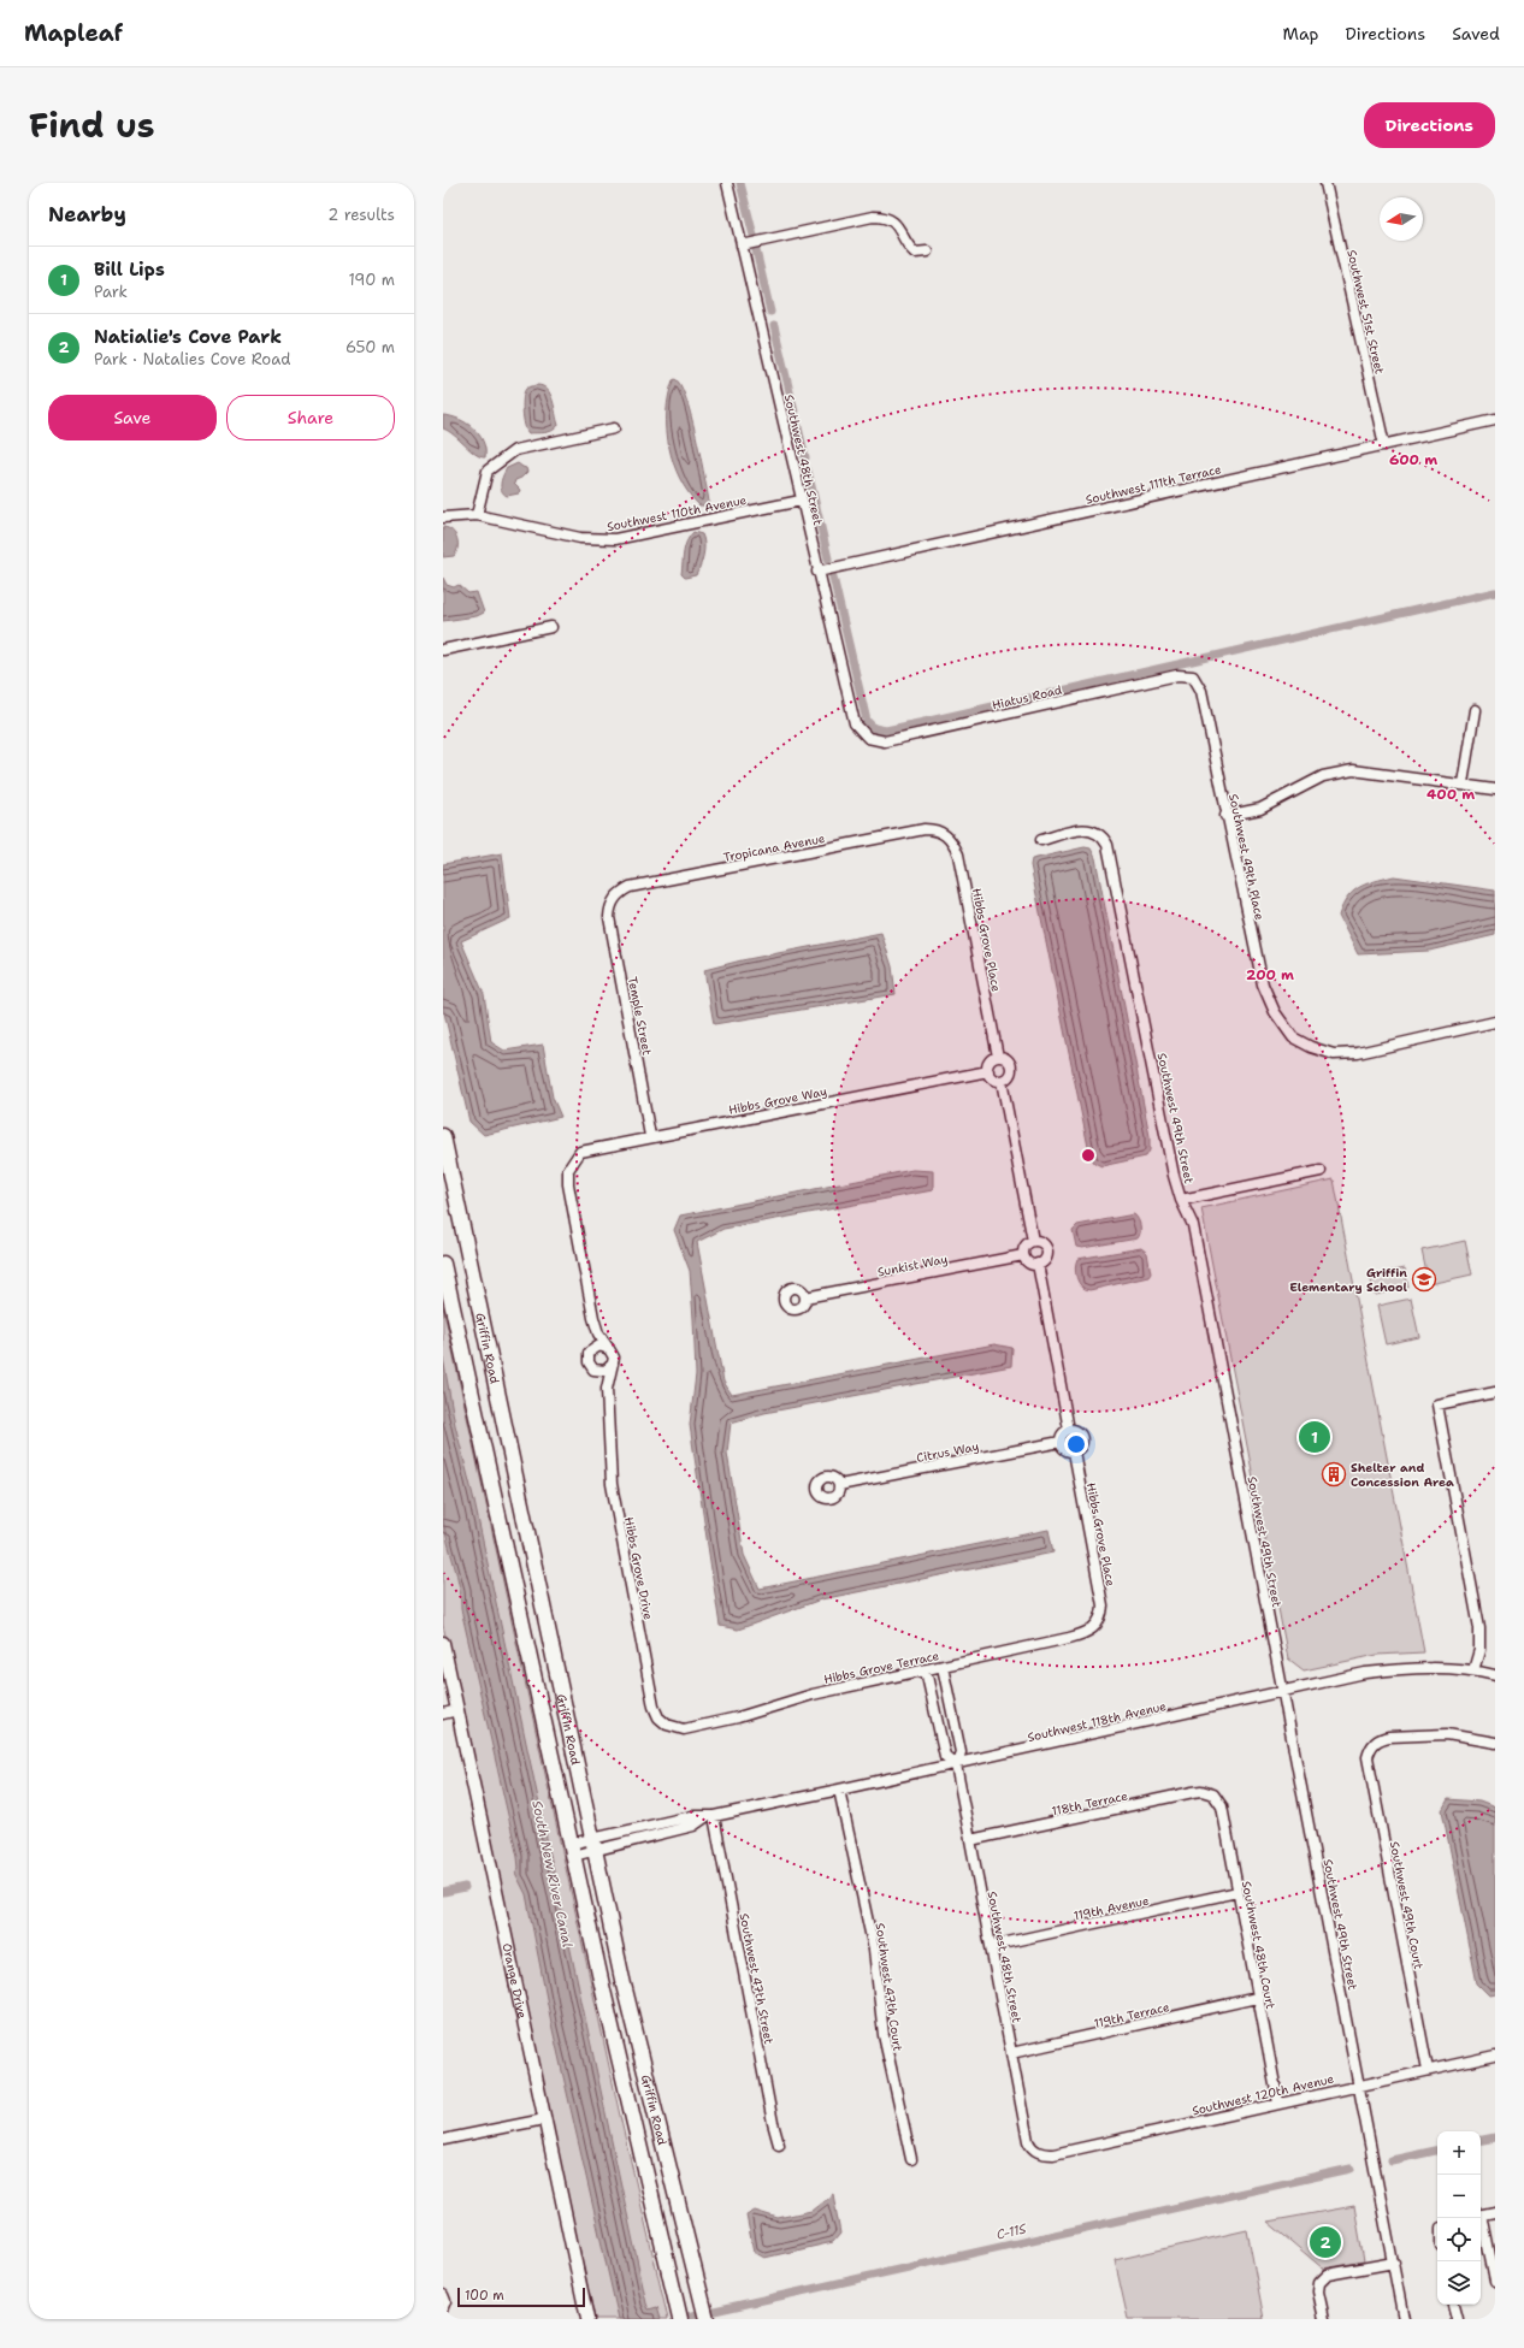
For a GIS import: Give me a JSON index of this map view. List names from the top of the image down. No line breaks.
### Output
{"streets":{"main road":["Griffin Road"],"street":["Southwest 51st Street","Southwest 48th Street","Southwest 111th Terrace","Southwest 110th Avenue","Hiatus Road","Tropicana Avenue","Southwest 49th Place","Hibbs Grove Place","Temple Street","Hibbs Grove Way","Southwest 49th Street","Sunkist Way","Citrus Way","Hibbs Grove Drive","Hibbs Grove Terrace","Southwest 118th Avenue","118th Terrace","Southwest 49th Court","119th Avenue","Southwest 48th Court","Southwest 47th Street","Orange Drive","Southwest 47th Court","119th Terrace","Southwest 120th Avenue"]},"crossings":[["Southwest 51st Street","Southwest 111th Terrace"],["Southwest 48th Street","Southwest 111th Terrace"],["Southwest 48th Street","Southwest 110th Avenue"],["Southwest 48th Street","Hiatus Road"],["Southwest 48th Street","Hibbs Grove Terrace"],["Southwest 48th Street","Southwest 118th Avenue"],["Southwest 48th Street","118th Terrace"],["Southwest 48th Street","119th Avenue"],["Southwest 48th Street","119th Terrace"],["Southwest 48th Street","Southwest 120th Avenue"],["Hiatus Road","Southwest 49th Place"],["Tropicana Avenue","Hibbs Grove Place"],["Tropicana Avenue","Temple Street"],["Hibbs Grove Place","Hibbs Grove Way"],["Hibbs Grove Place","Citrus Way"],["Hibbs Grove Place","Hibbs Grove Terrace"],["Temple Street","Hibbs Grove Way"],["Southwest 49th Street","Southwest 118th Avenue"],["Southwest 49th Street","Southwest 120th Avenue"],["Griffin Road","Southwest 118th Avenue"],["Hibbs Grove Drive","Hibbs Grove Terrace"],["Southwest 118th Avenue","Southwest 47th Street"],["Southwest 118th Avenue","Southwest 47th Court"],["118th Terrace","Southwest 48th Court"],["Southwest 49th Court","Southwest 120th Avenue"],["119th Avenue","Southwest 48th Court"],["Southwest 48th Court","119th Terrace"],["Southwest 48th Court","Southwest 120th Avenue"]],"water":["South New River Canal","C-11S"],"places":{"school or university":["Griffin Elementary School"],"building":["Shelter and Concession Area"]},"scale_bar":"100 m","north":"left","page":{"header":"Mapleaf","nav":["Map","Directions","Saved"],"title":"Find us","buttons":["Directions",["Save","Share"]],"heading":["Nearby","2 results"],"list":[{"mark":"1","name":"Bill Lips","note":"Park","value":"190 m"},{"mark":"2","name":"Natialie's Cove Park","note":"Park · Natalies Cove Road","value":"650 m"}],"pins":["1","2"],"map_buttons":["+","−"],"scale":"100 m"},"rings":["600 m","400 m","200 m"]}
